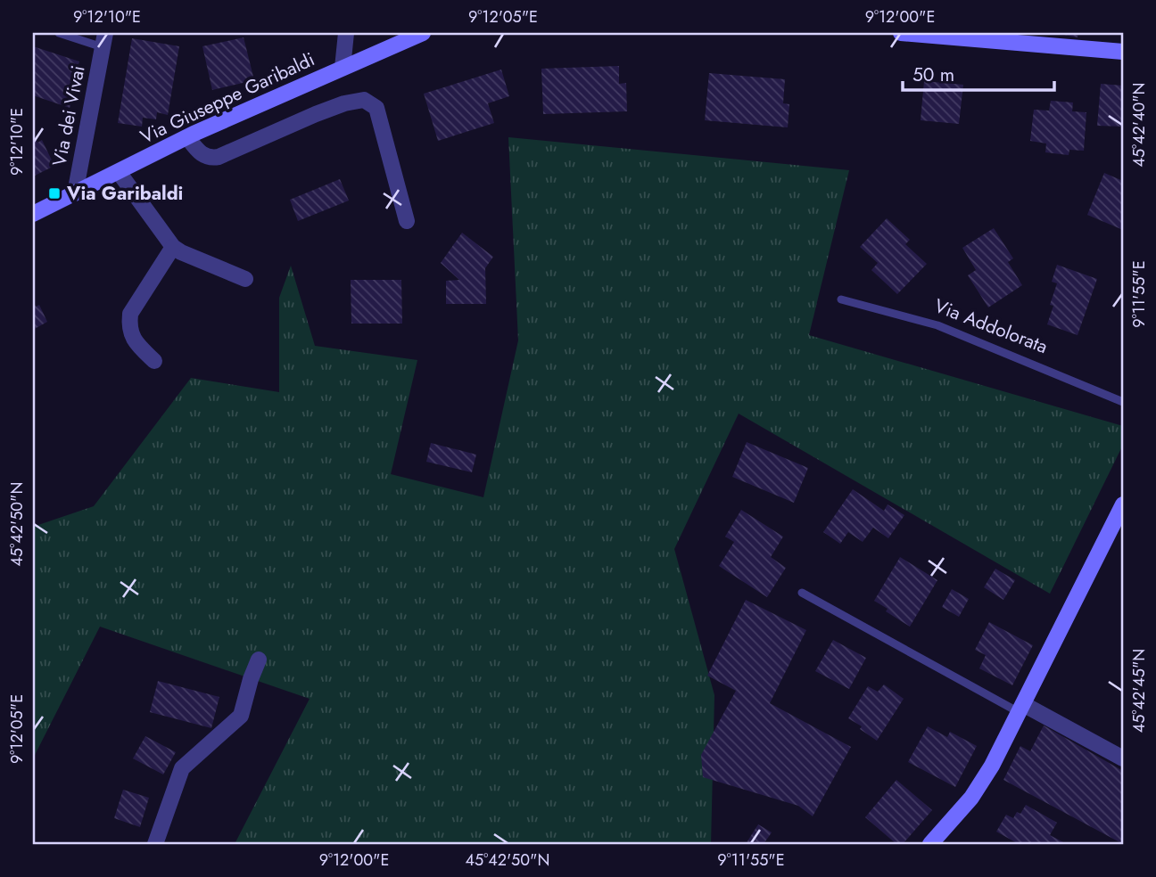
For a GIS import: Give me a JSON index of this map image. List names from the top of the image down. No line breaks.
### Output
{"streets":{"street":["Via Giuseppe Garibaldi","Via dei Vivai"],"lane":["Via Addolorata"]},"crossings":[["Via Giuseppe Garibaldi","Via dei Vivai"]],"places":{"transit":["Via Garibaldi"]},"scale_bar":"50 m","coordinates":["9°12'10\"E","9°12'05\"E","9°12'00\"E","45°42'40\"N","9°11'55\"E","45°42'50\"N","45°42'45\"N"]}
